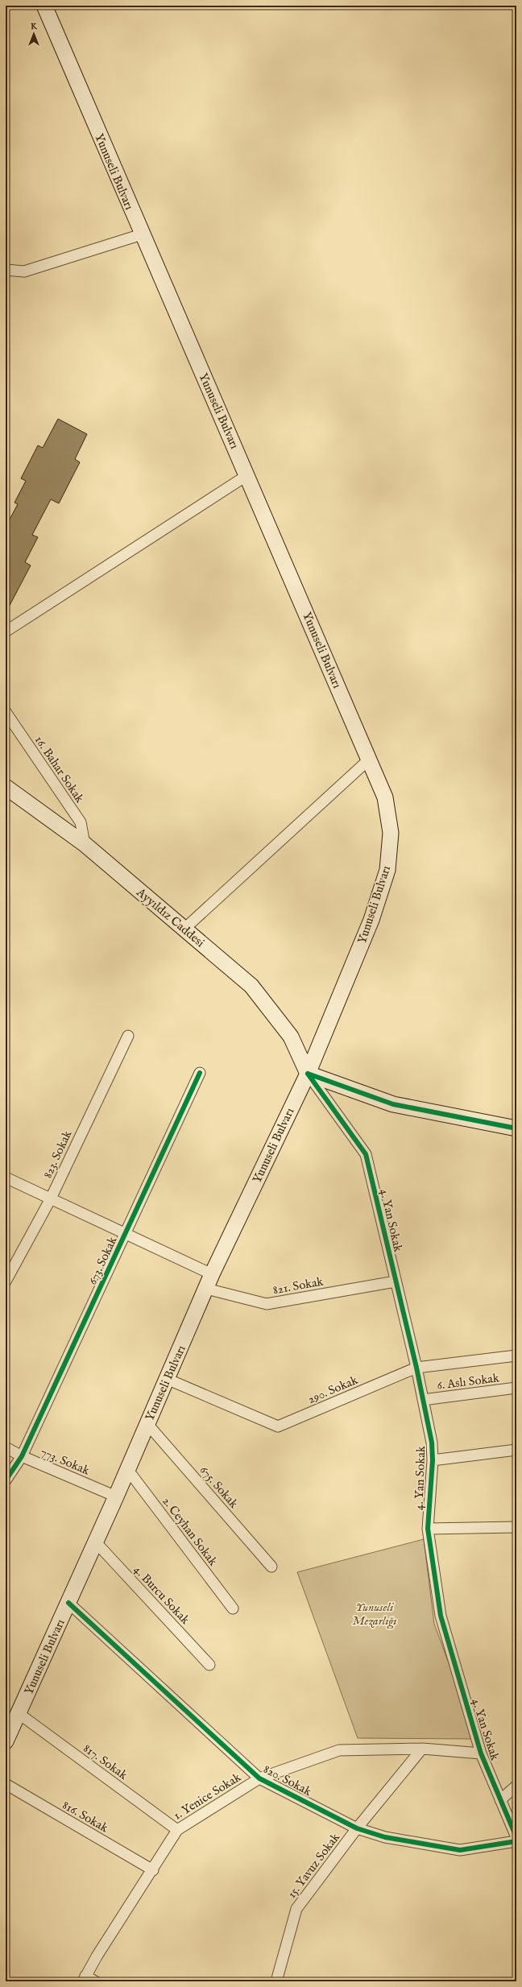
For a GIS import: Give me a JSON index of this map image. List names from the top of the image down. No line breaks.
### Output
{"streets":{"main road":["Yunuseli Bulvarı","Ayyıldız Caddesi"],"street":["16. Bahar Sokak","823. Sokak","4. Yan Sokak","673. Sokak","821. Sokak","6. Aslı Sokak","290. Sokak","773. Sokak","675. Sokak","2. Ceyhan Sokak","4. Burcu Sokak","817. Sokak","820. Sokak","1. Yenice Sokak","816. Sokak","15. Yavuz Sokak"]},"crossings":[["Yunuseli Bulvarı","Ayyıldız Caddesi"],["Yunuseli Bulvarı","4. Yan Sokak"],["Yunuseli Bulvarı","821. Sokak"],["Yunuseli Bulvarı","290. Sokak"],["Yunuseli Bulvarı","773. Sokak"],["Yunuseli Bulvarı","675. Sokak"],["Yunuseli Bulvarı","2. Ceyhan Sokak"],["Yunuseli Bulvarı","4. Burcu Sokak"],["Yunuseli Bulvarı","817. Sokak"],["Yunuseli Bulvarı","820. Sokak"],["16. Bahar Sokak","Ayyıldız Caddesi"],["Ayyıldız Caddesi","4. Yan Sokak"],["4. Yan Sokak","821. Sokak"],["4. Yan Sokak","6. Aslı Sokak"],["4. Yan Sokak","290. Sokak"],["4. Yan Sokak","1. Yenice Sokak"],["673. Sokak","773. Sokak"],["817. Sokak","1. Yenice Sokak"],["820. Sokak","1. Yenice Sokak"],["820. Sokak","15. Yavuz Sokak"],["1. Yenice Sokak","816. Sokak"],["1. Yenice Sokak","15. Yavuz Sokak"]],"parks":["Yunuseli Mezarlığı"],"north":"top"}
